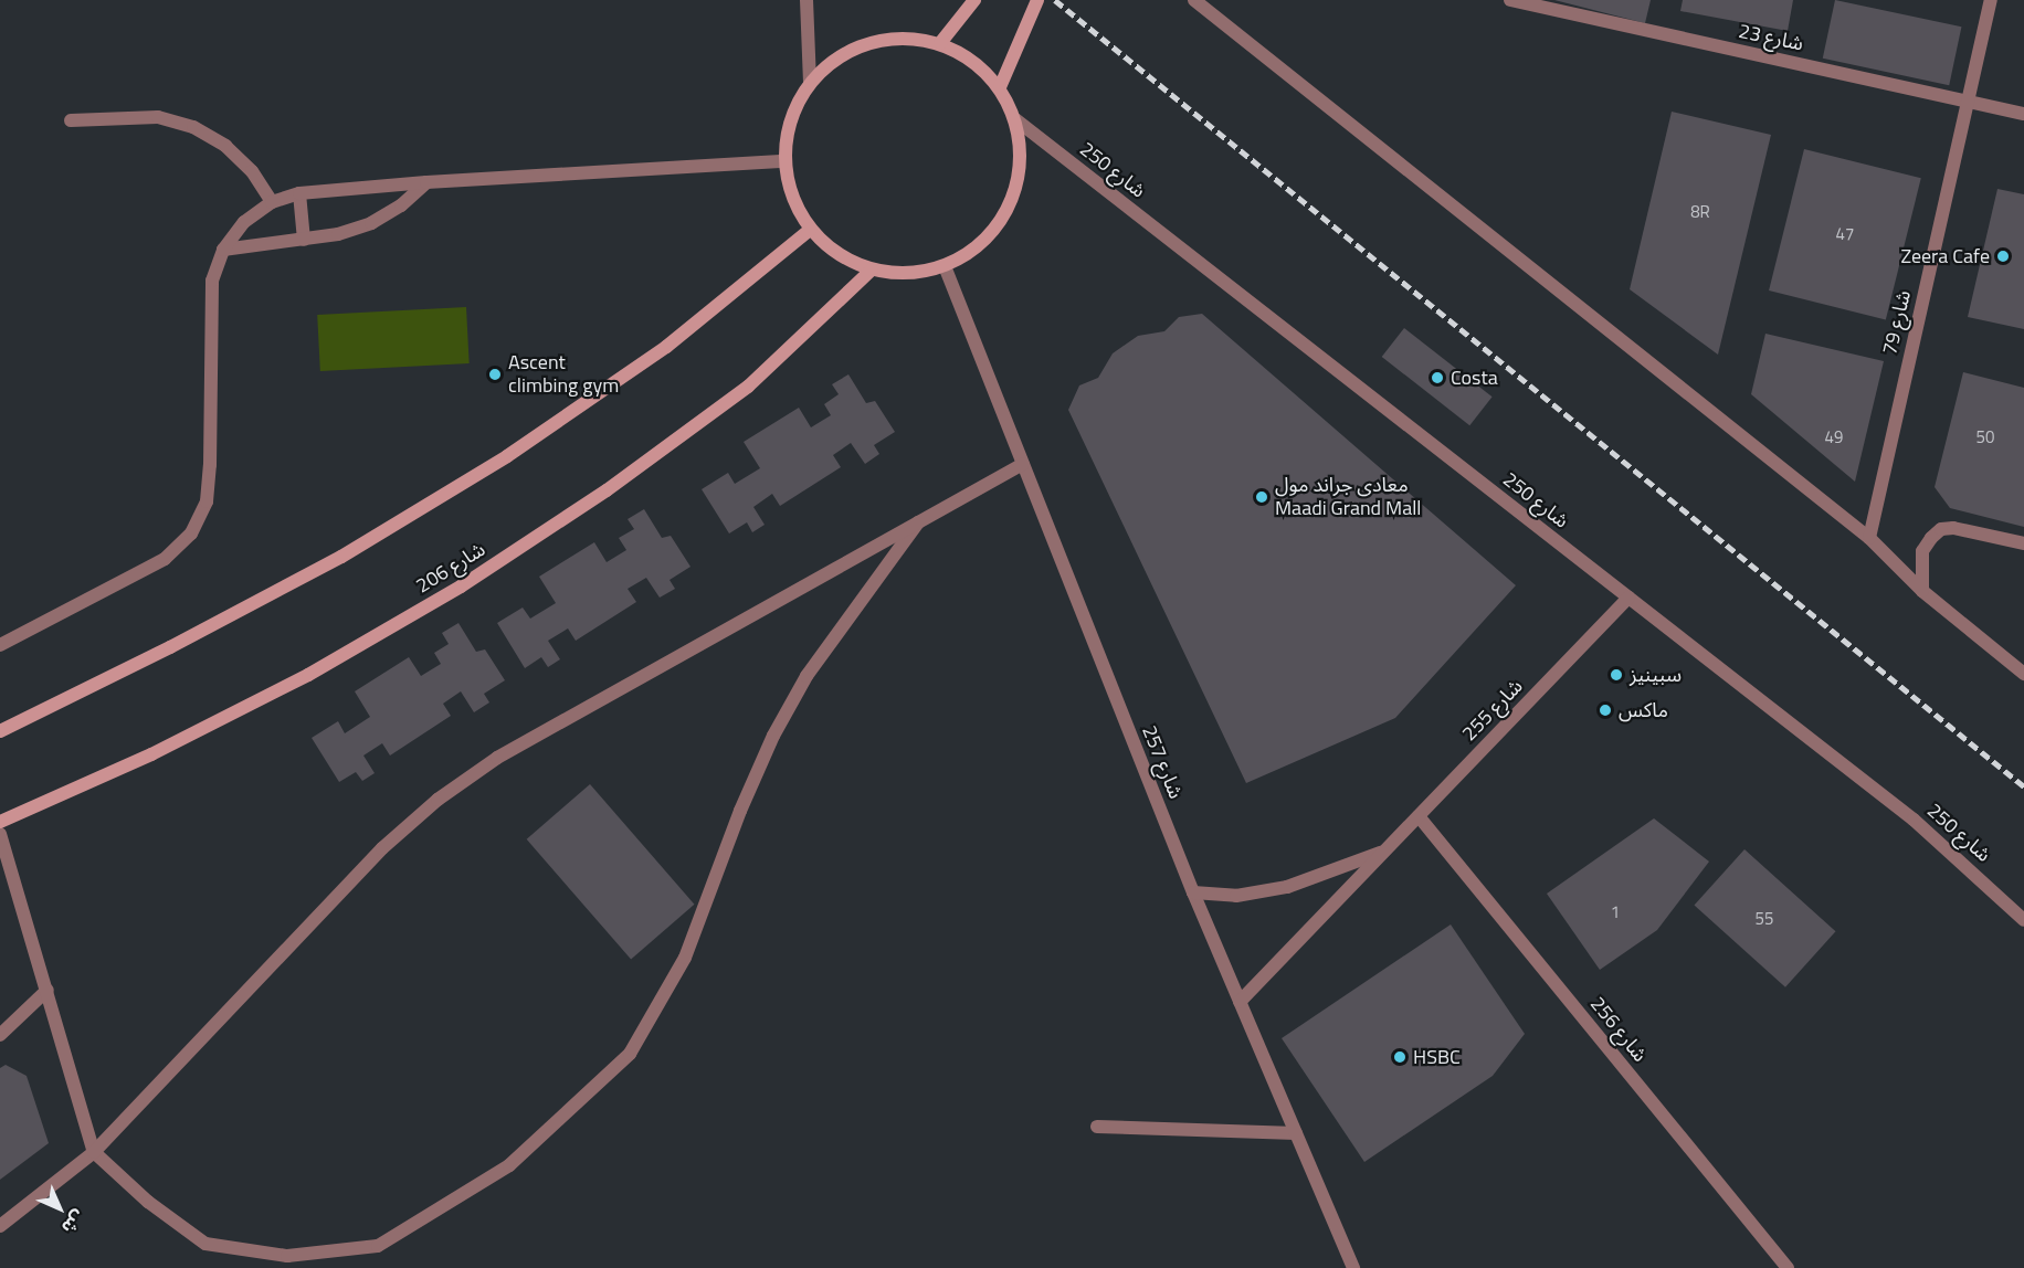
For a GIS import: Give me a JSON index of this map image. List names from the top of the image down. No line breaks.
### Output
{"streets":{"street":["شارع 23","شارع 250","شارع 79","شارع 206","شارع 255","شارع 257","شارع 256"]},"crossings":[["شارع 23","شارع 79"],["شارع 250","شارع 206"],["شارع 250","شارع 255"],["شارع 250","شارع 257"],["شارع 206","شارع 257"],["شارع 255","شارع 257"],["شارع 255","شارع 256"]],"places":["Zeera Cafe","Ascent climbing gym","Costa","معادى جراند مول Maadi Grand Mall","سبينيز","ماكس","HSBC"],"house_numbers":["8R","47","49","50","1","55"],"north":"bottom right"}
